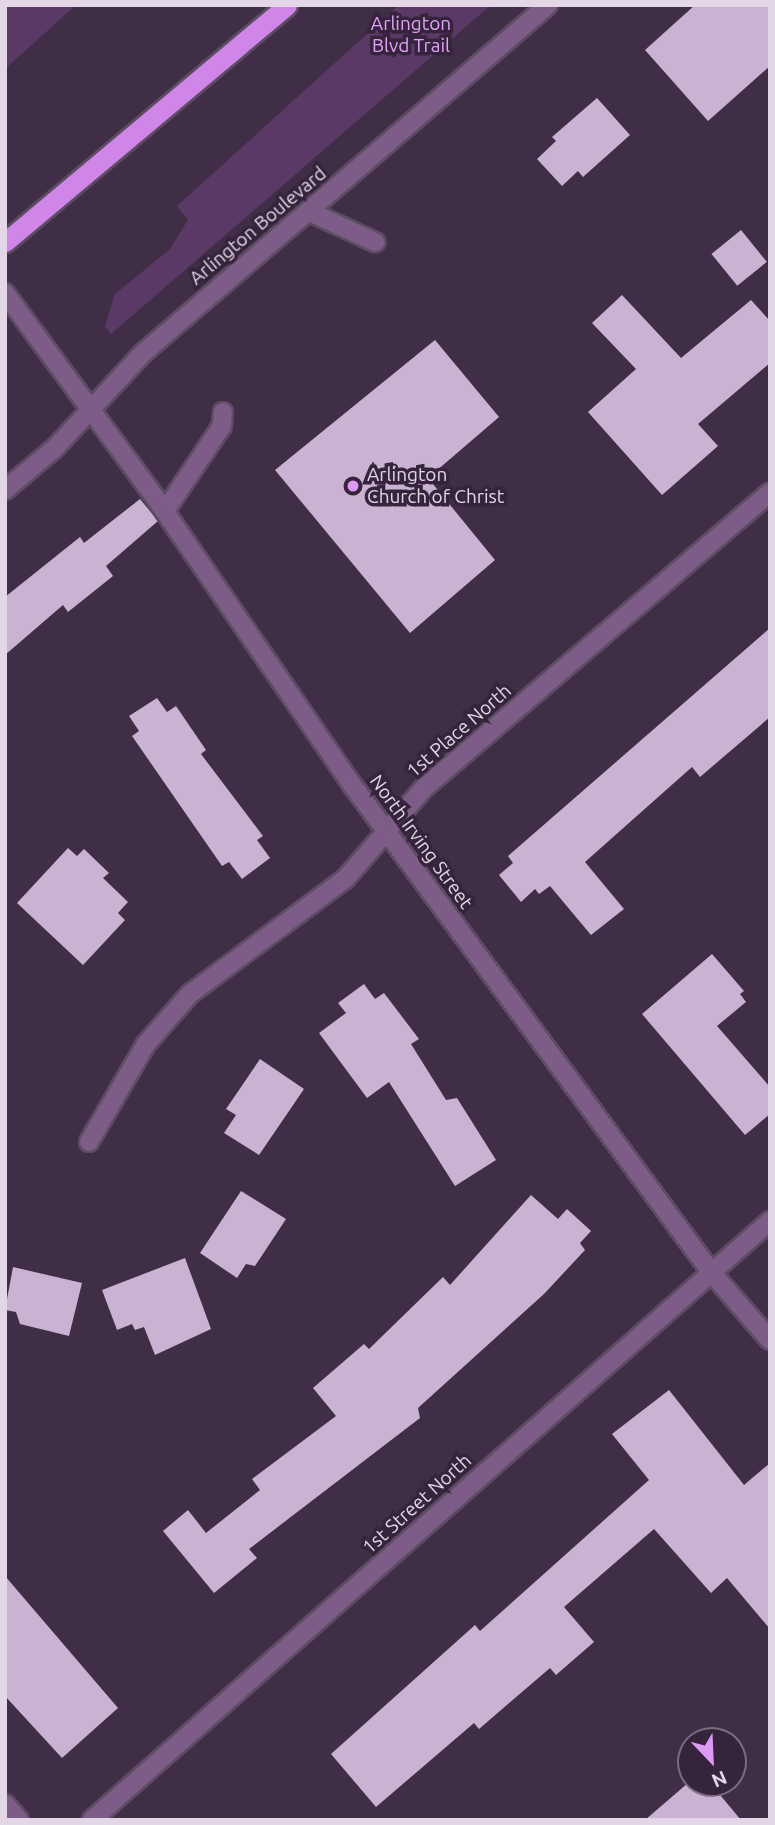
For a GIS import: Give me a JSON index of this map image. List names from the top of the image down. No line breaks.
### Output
{"streets":{"street":["Arlington Boulevard","1st Place North","North Irving Street","1st Street North"]},"crossings":[["Arlington Boulevard","North Irving Street"],["1st Place North","North Irving Street"],["North Irving Street","1st Street North"]],"parks":["Arlington Blvd Trail"],"places":["Arlington Church of Christ"],"north":"bottom right"}
